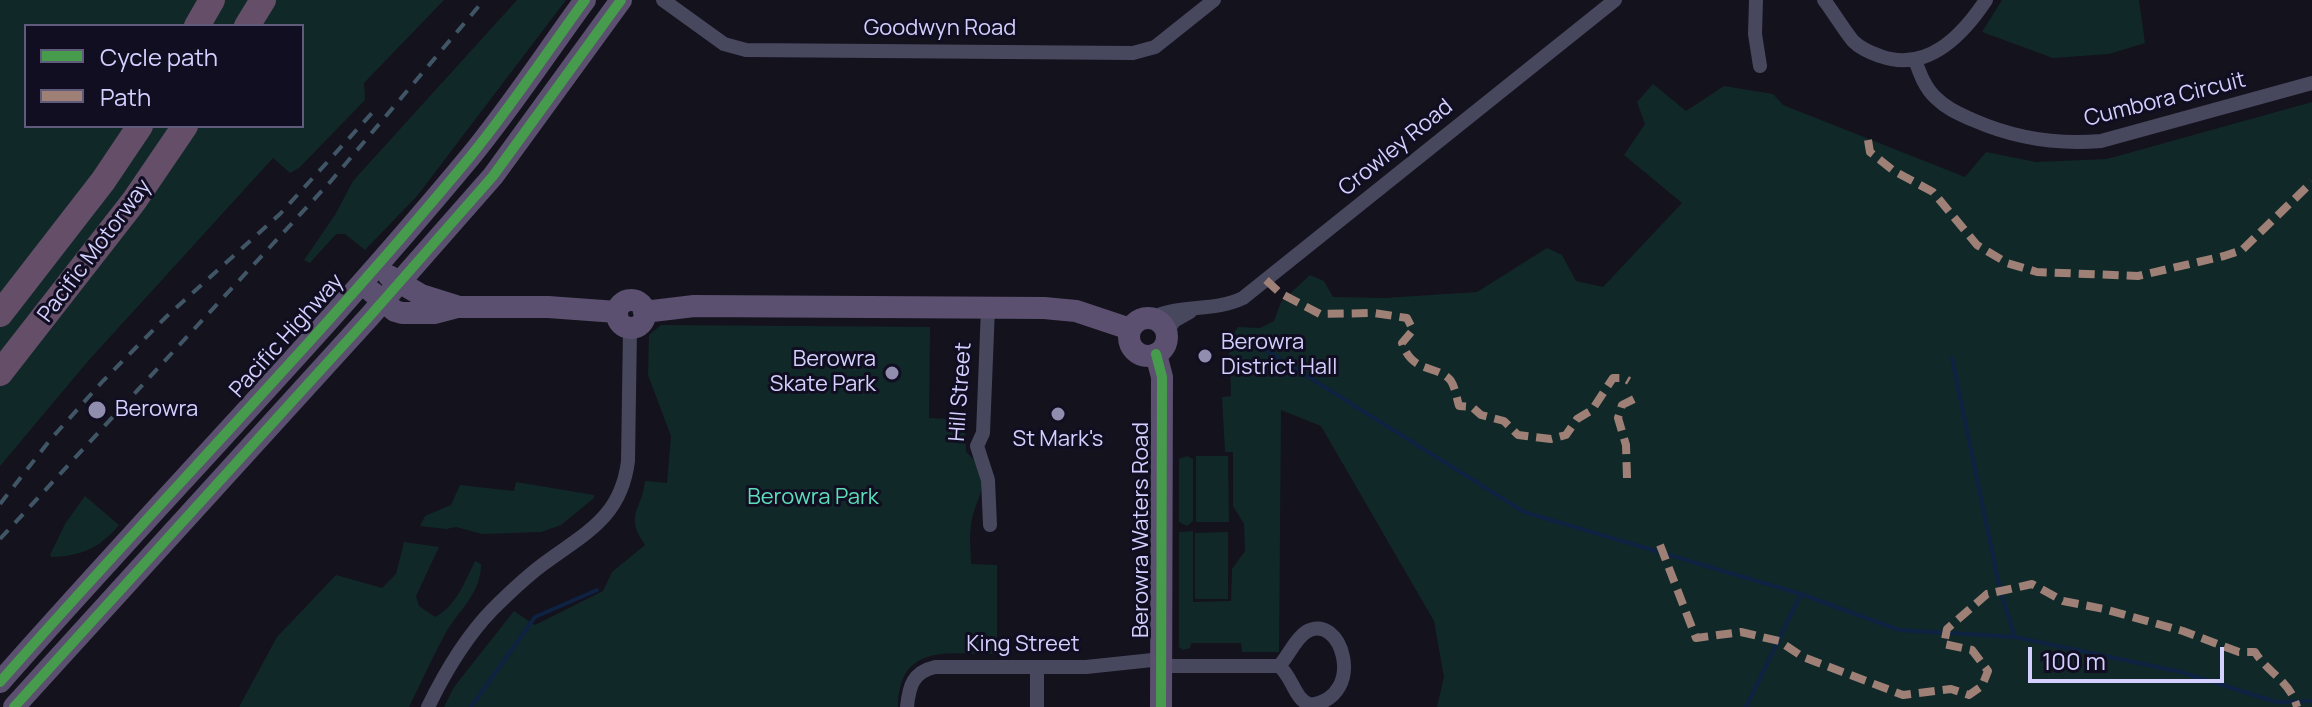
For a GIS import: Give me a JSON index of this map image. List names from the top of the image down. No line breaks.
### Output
{"streets":{"highway":["Pacific Motorway"],"main road":["Pacific Highway","Berowra Waters Road"],"street":["Goodwyn Road","Cumbora Circuit","Crowley Road","Hill Street","King Street"]},"crossings":[["Crowley Road","Berowra Waters Road"],["Berowra Waters Road","King Street"]],"parks":["Berowra Park"],"places":["Berowra District Hall","Berowra Skate Park","Berowra","St Mark's"],"legend":["Cycle path","Path"],"scale_bar":"100 m"}
